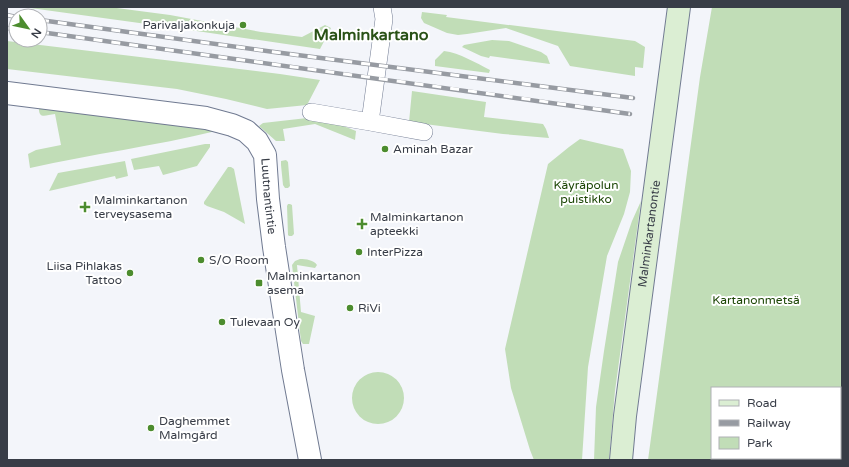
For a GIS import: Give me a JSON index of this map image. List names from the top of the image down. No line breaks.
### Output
{"streets":{"main road":["Malminkartanontie"],"street":["Luutnantintie"]},"districts":["Malminkartano"],"parks":["Käyräpolun puistikko","Kartanonmetsä"],"places":{"other":["Parivaljakonkuja","Aminah Bazar","InterPizza","S/O Room","Liisa Pihlakas Tattoo","RiVi","Tulevaan Oy","Daghemmet Malmgård"],"health":["Malminkartanon terveysasema","Malminkartanon apteekki"],"transit":["Malminkartanon asema"]},"legend":["Road","Railway","Park"],"north":"bottom right"}
